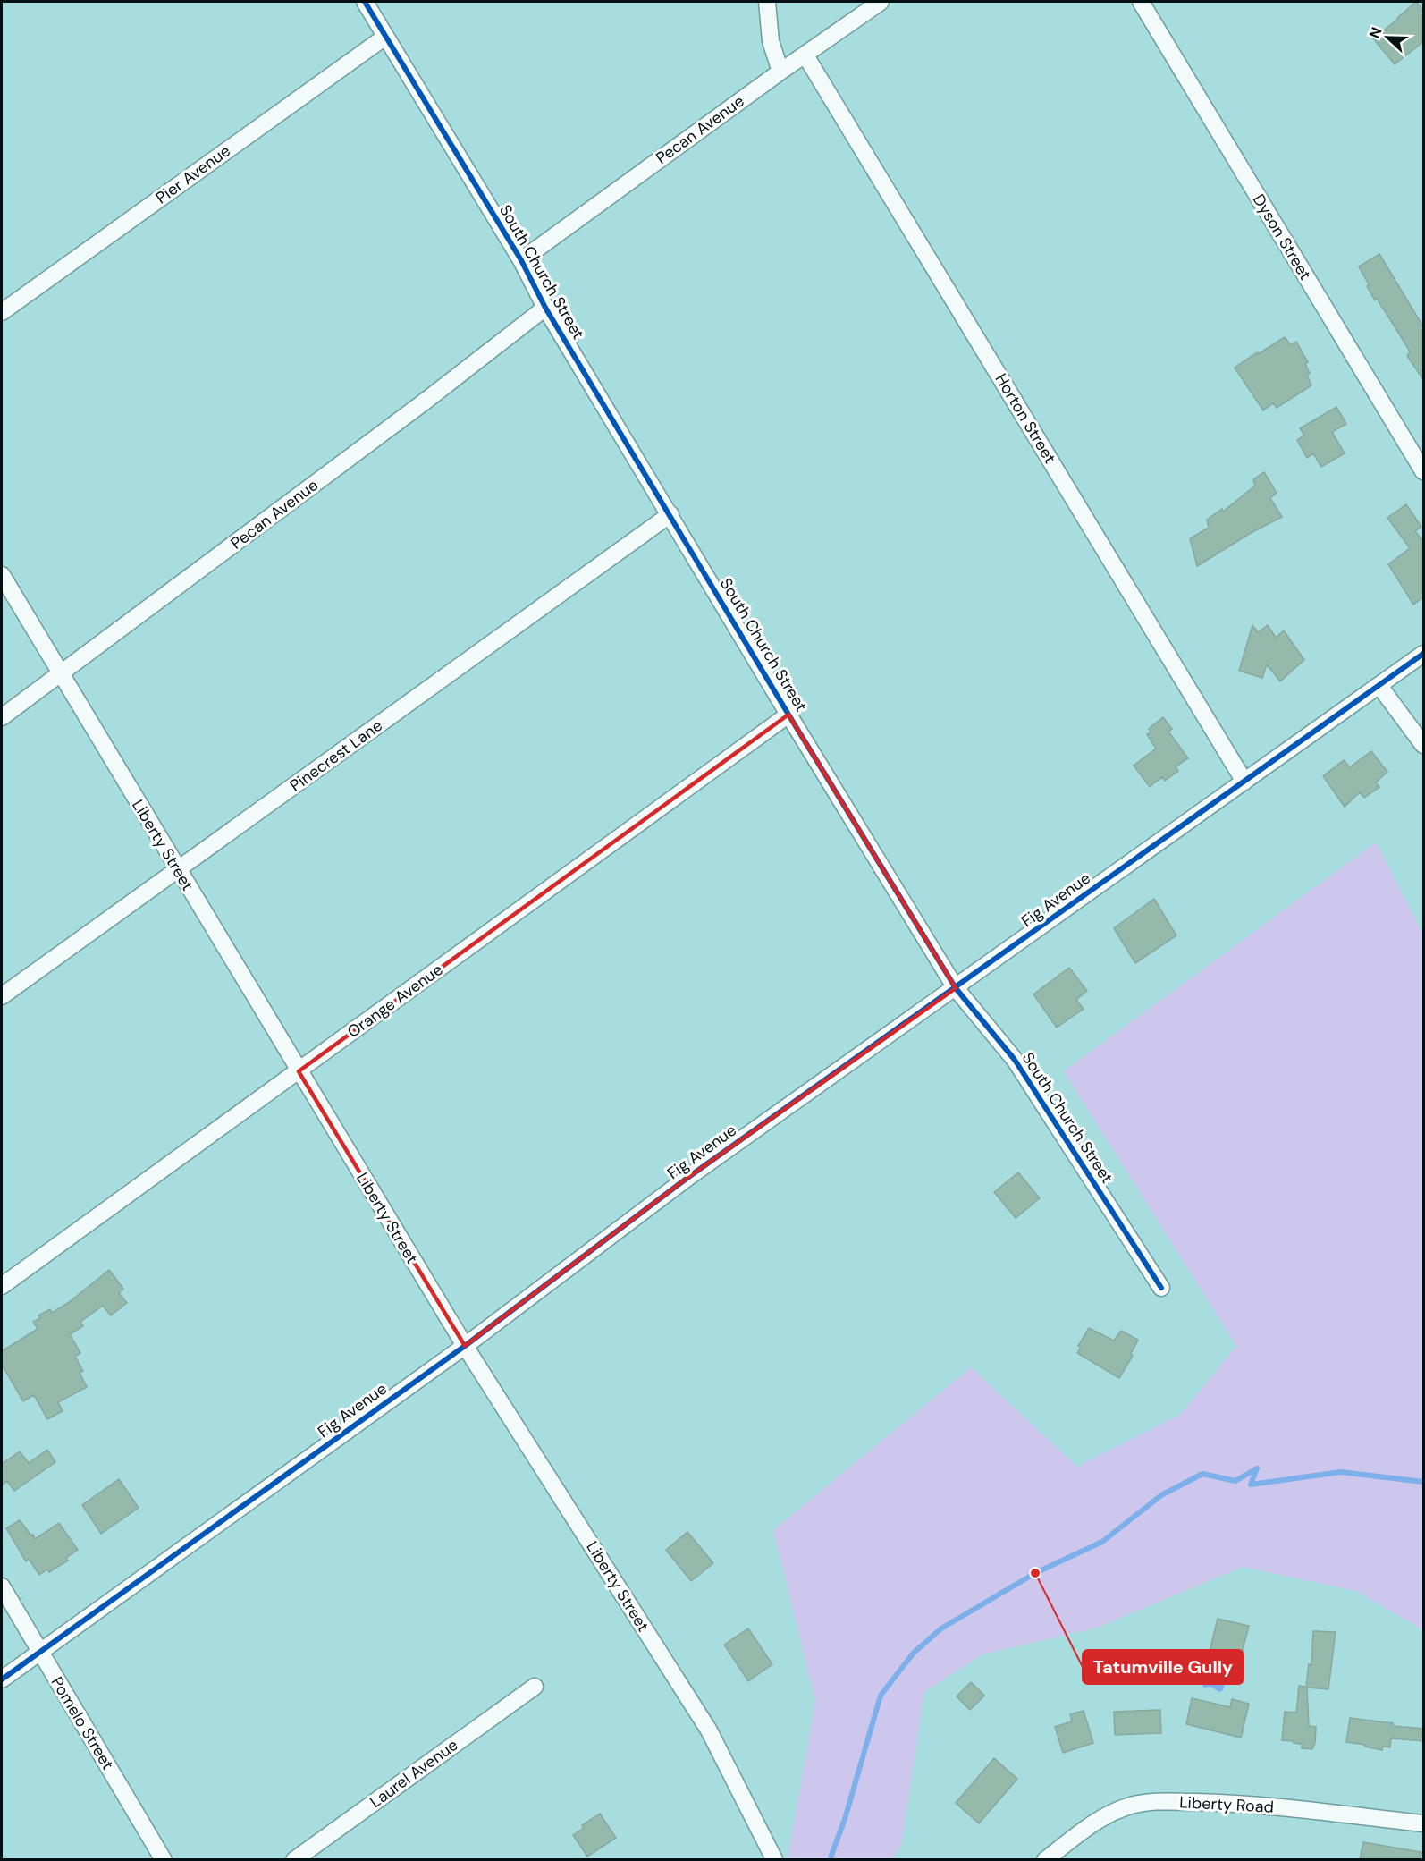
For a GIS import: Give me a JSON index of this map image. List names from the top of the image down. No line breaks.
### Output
{"streets":{"street":["Pecan Avenue","Pier Avenue","Dyson Street","South Church Street","Horton Street","Pinecrest Lane","Liberty Street","Fig Avenue","Orange Avenue","Pomelo Street","Laurel Avenue","Liberty Road"]},"crossings":[["Pecan Avenue","South Church Street"],["Pecan Avenue","Horton Street"],["Pecan Avenue","Liberty Street"],["Pier Avenue","South Church Street"],["South Church Street","Pinecrest Lane"],["South Church Street","Fig Avenue"],["South Church Street","Orange Avenue"],["Horton Street","Fig Avenue"],["Pinecrest Lane","Liberty Street"],["Liberty Street","Fig Avenue"],["Liberty Street","Orange Avenue"],["Fig Avenue","Pomelo Street"]],"places":["Tatumville Gully"],"north":"left"}
